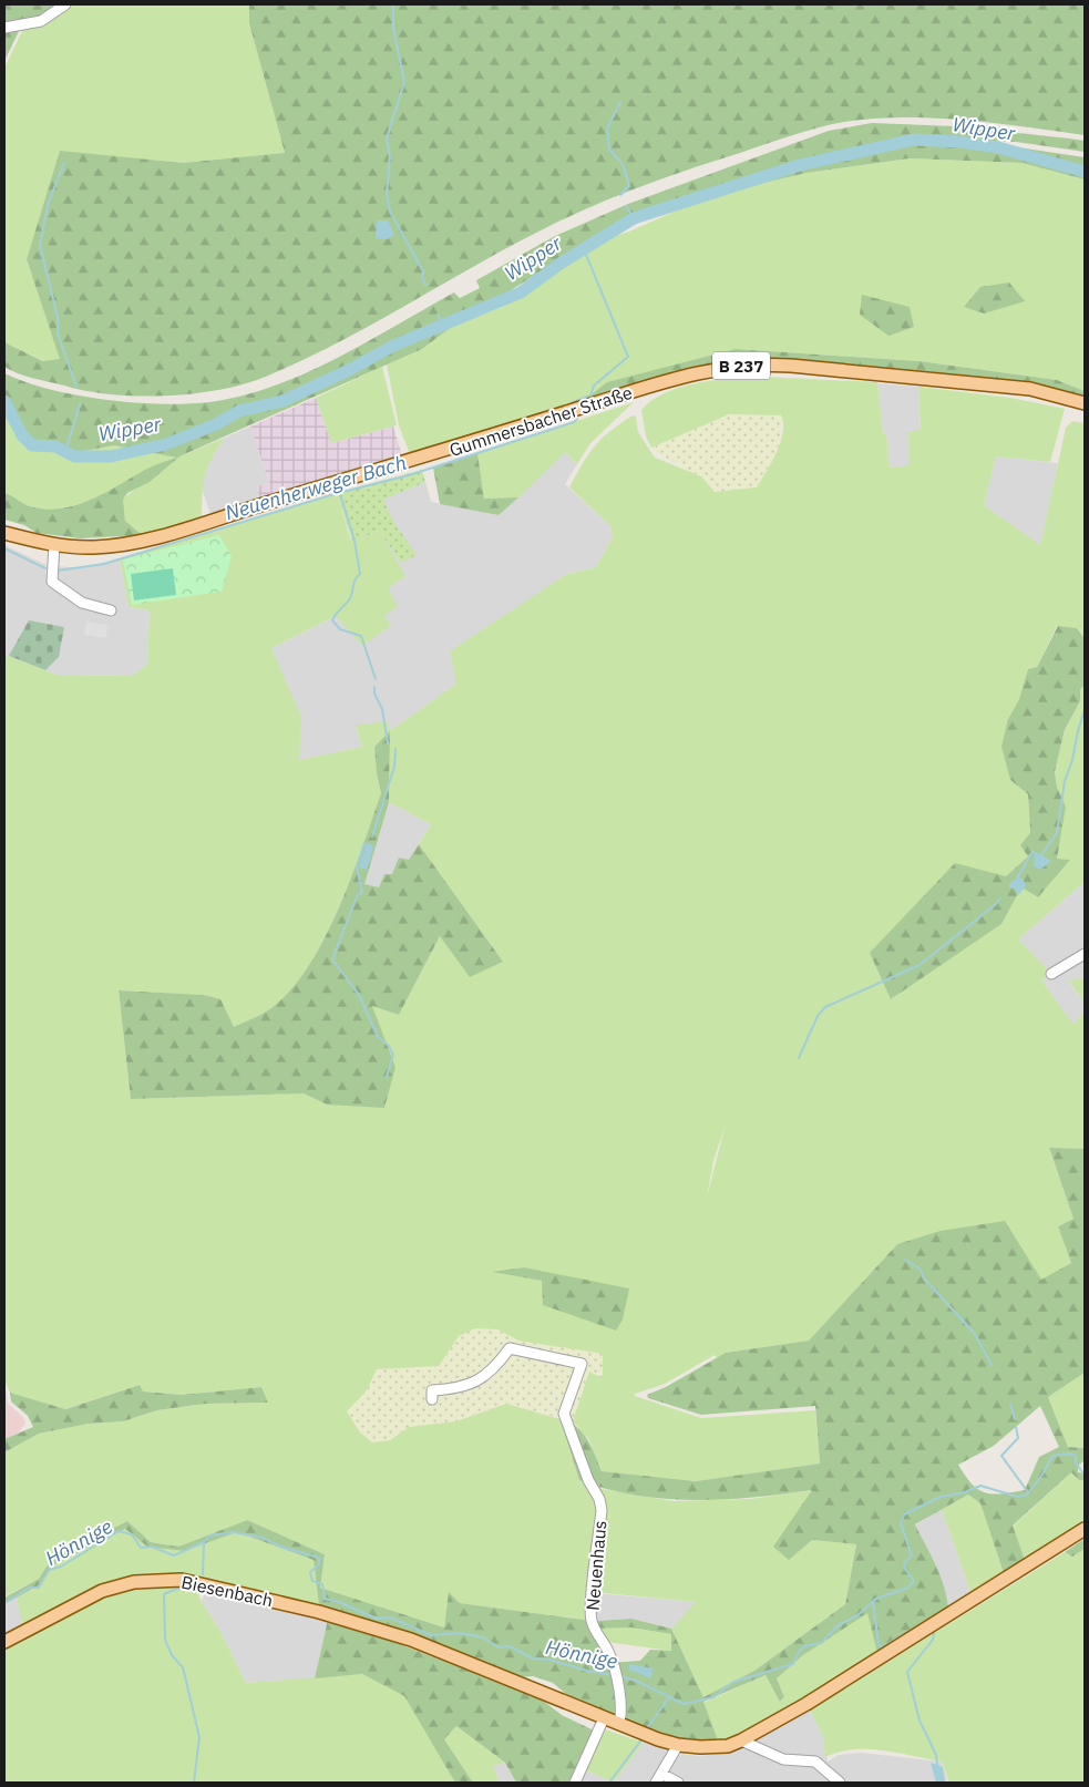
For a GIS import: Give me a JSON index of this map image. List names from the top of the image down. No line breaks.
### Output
{"streets":{"main road":["B 237","Gummersbacher Straße","Biesenbach"],"street":["Neuenhaus"]},"crossings":[["Neuenhaus","Biesenbach"]],"water":["Wipper","Neuenherweger Bach","Hönnige"]}
